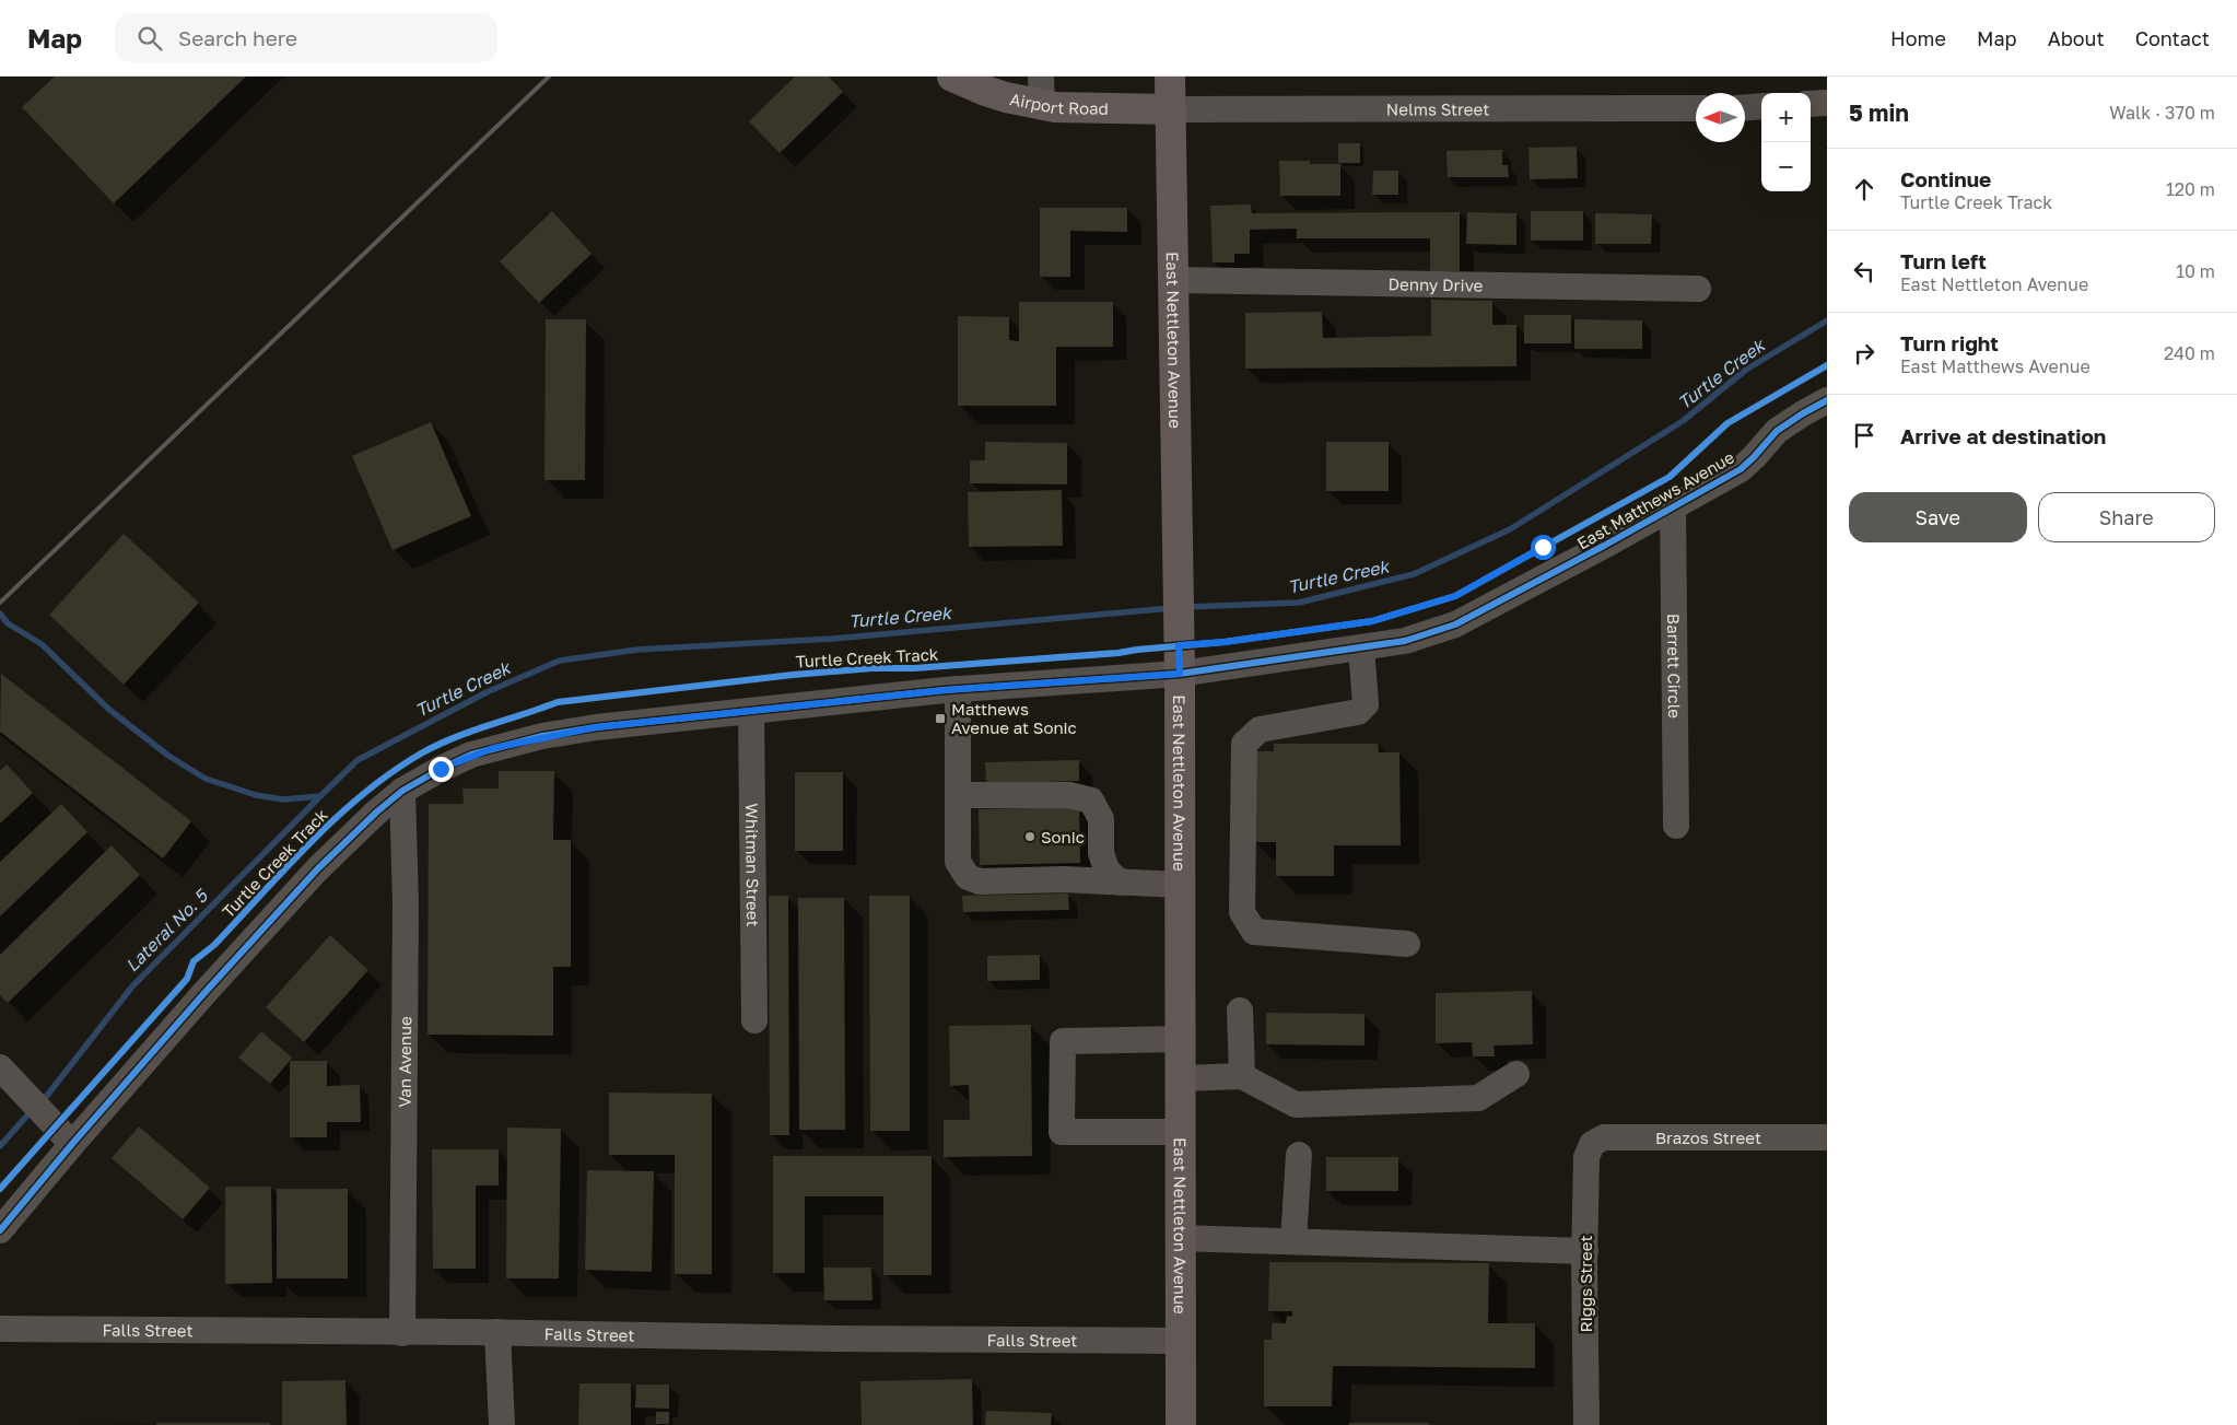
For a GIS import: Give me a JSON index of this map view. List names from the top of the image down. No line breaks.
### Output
{"streets":{"main road":["Airport Road","East Nettleton Avenue"],"street":["Nelms Street","Denny Drive","East Matthews Avenue","Barrett Circle","Whitman Street","Van Avenue","Brazos Street","Riggs Street","Falls Street"],"cycle path":["Turtle Creek Track"]},"crossings":[["Airport Road","Nelms Street"],["Airport Road","East Nettleton Avenue"],["Nelms Street","East Nettleton Avenue"],["Denny Drive","East Nettleton Avenue"],["East Nettleton Avenue","East Matthews Avenue"],["East Nettleton Avenue","Falls Street"],["East Matthews Avenue","Barrett Circle"],["East Matthews Avenue","Whitman Street"],["East Matthews Avenue","Van Avenue"],["Van Avenue","Falls Street"],["Brazos Street","Riggs Street"]],"water":["Turtle Creek","Lateral No. 5"],"places":{"transit":["Matthews Avenue at Sonic"],"other":["Sonic"]},"north":"left","page":{"header":"Map","search":"Search here","nav":["Home","Map","About","Contact"],"heading":["5 min","Walk · 370 m"],"map_buttons":["+","−"],"list":[["Continue","Turtle Creek Track","120 m"],["Turn left","East Nettleton Avenue","10 m"],["Turn right","East Matthews Avenue","240 m"],"Arrive at destination"],"buttons":["Save","Share"]}}
